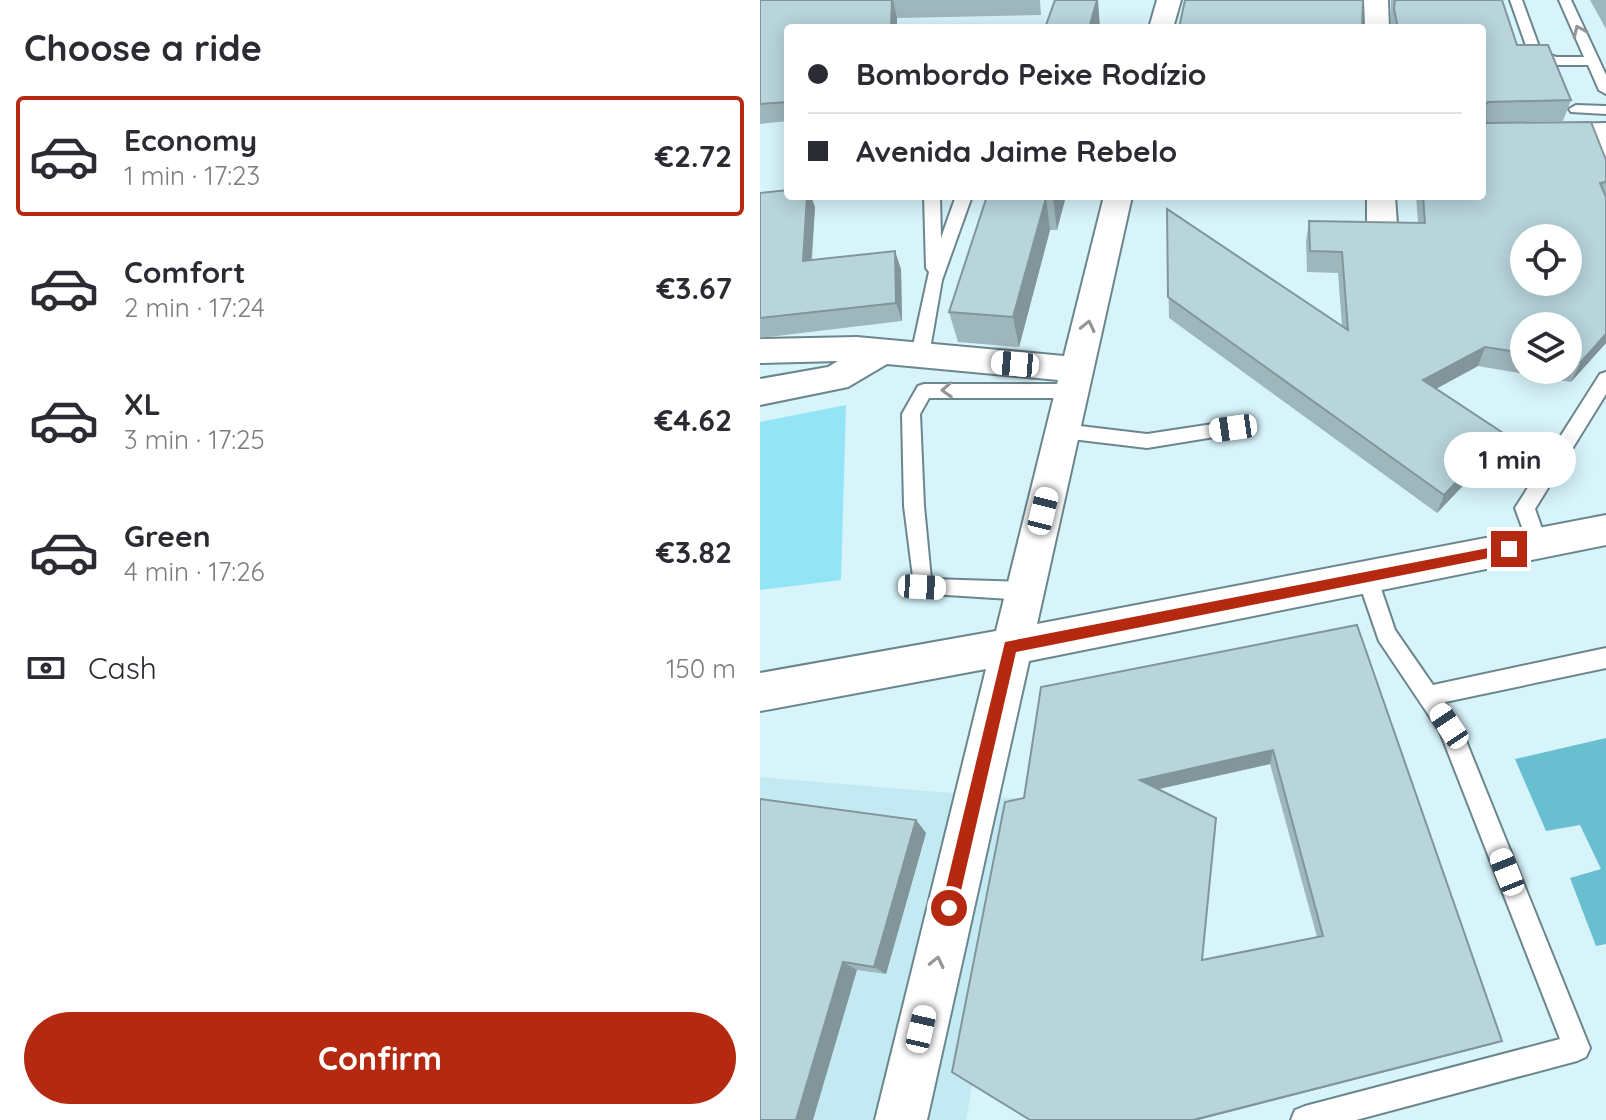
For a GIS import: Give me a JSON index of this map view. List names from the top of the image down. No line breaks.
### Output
{"page":{"heading":"Choose a ride","banner":["Bombordo Peixe Rodízio","Avenida Jaime Rebelo"],"list":[{"name":"Economy","note":"1 min · 17:23","value":"€2.72"},{"name":"Comfort","note":"2 min · 17:24","value":"€3.67"},{"name":"XL","note":"3 min · 17:25","value":"€4.62"},{"name":"Green","note":"4 min · 17:26","value":"€3.82"}],"bubble":"1 min","pay":["Cash","150 m"],"buttons":"Confirm"}}
